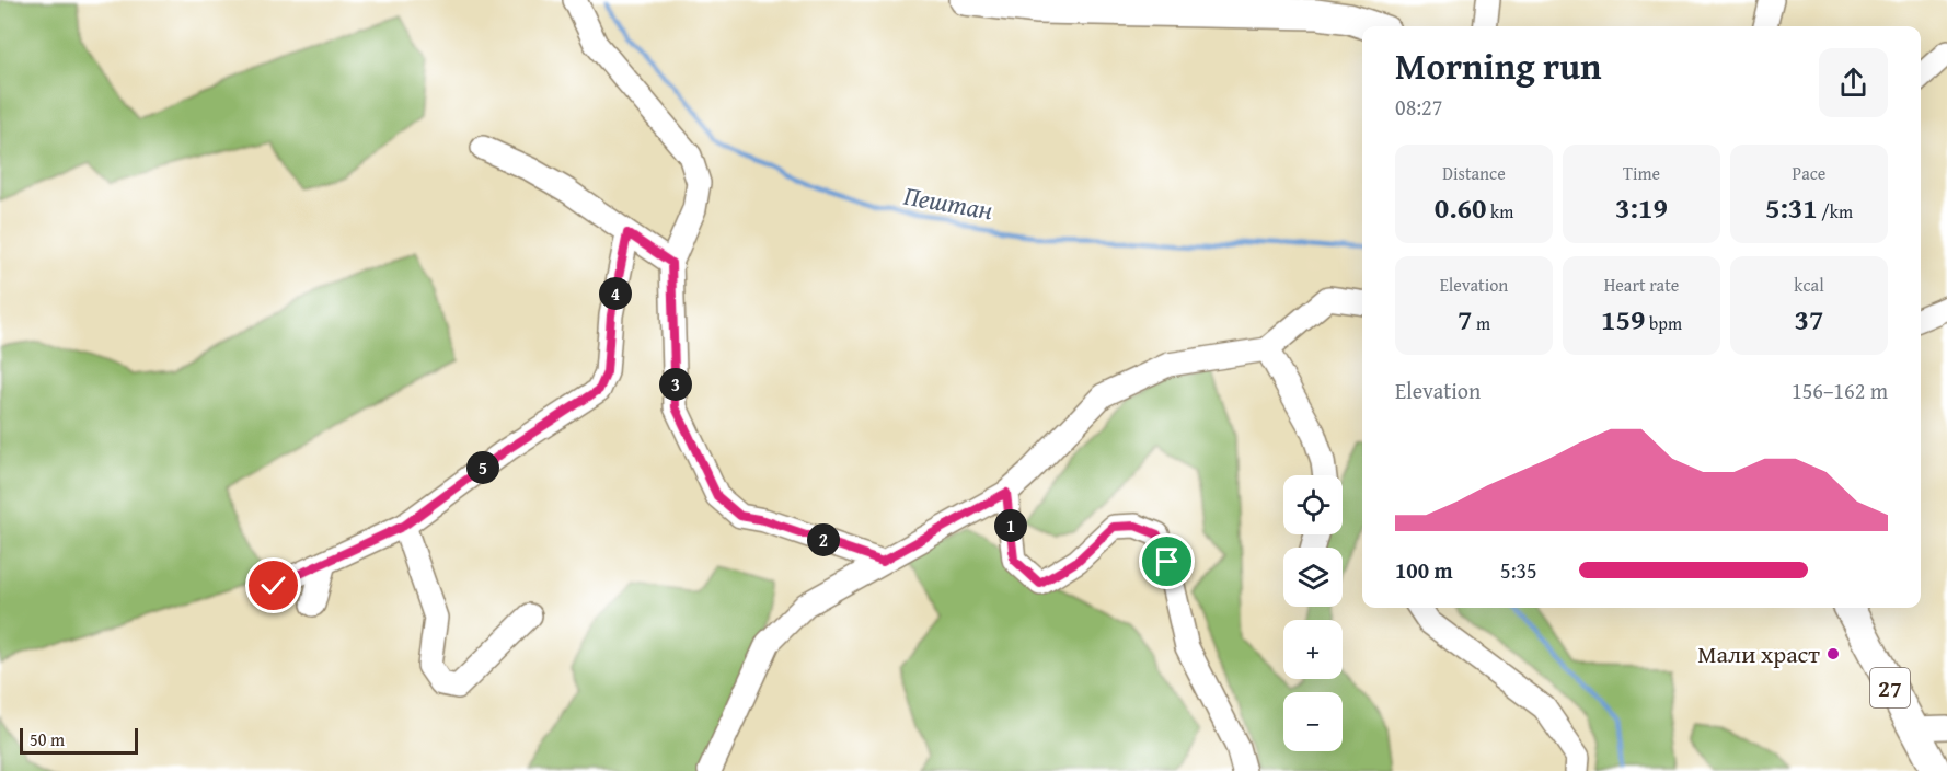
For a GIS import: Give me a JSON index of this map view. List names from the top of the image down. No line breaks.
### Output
{"streets":{"main road":["27"]},"water":["Пештан"],"places":["Мали храст"],"scale_bar":"50 m","page":{"heading":["Morning run","08:27"],"stats":[["Distance","0.60 km"],["Time","3:19"],["Pace","5:31 /km"],["Elevation","7 m"],["Heart rate","159 bpm"],["kcal","37"]],"pins":["4","3","5","1","2"],"chart":["Elevation","156–162 m"],"map_buttons":["+","−"],"list":[{"name":"100 m","note":"5:35"}],"scale":"50 m"}}
